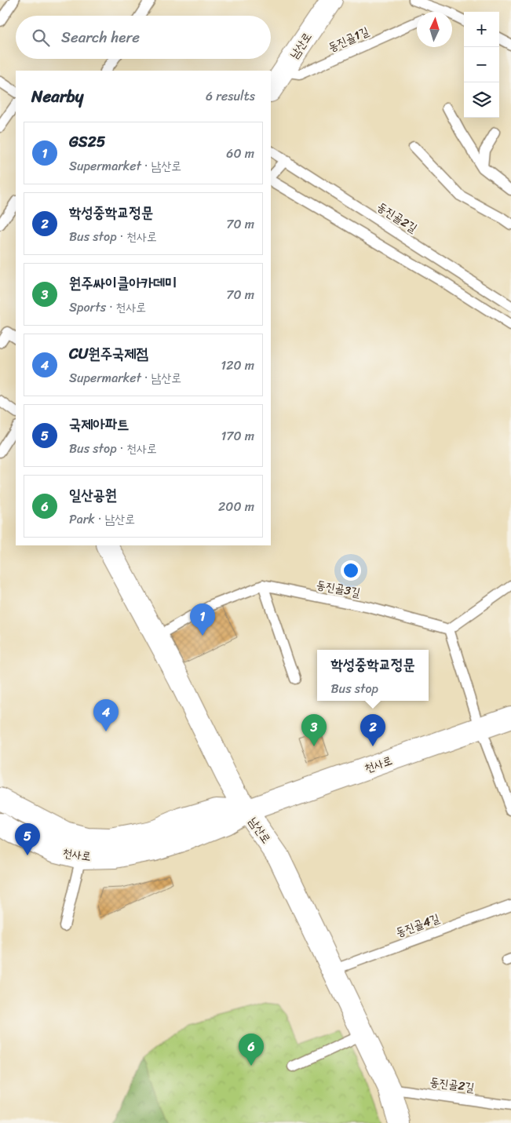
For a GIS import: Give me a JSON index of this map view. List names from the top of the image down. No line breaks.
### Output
{"streets":{"street":["남산로","천사로"],"lane":["동진골1길","동진골2길","동진골3길","동진골4길"]},"crossings":[["동진골1길","남산로"],["남산로","동진골2길"],["남산로","천사로"],["남산로","동진골4길"]],"north":"top","page":{"map_buttons":["+","−"],"search":"Search here","heading":["Nearby","6 results"],"list":[{"mark":"1","name":"GS25","note":"Supermarket · 남산로","value":"60 m"},{"mark":"2","name":"학성중학교정문","note":"Bus stop · 천사로","value":"70 m"},{"mark":"3","name":"원주싸이클아카데미","note":"Sports · 천사로","value":"70 m"},{"mark":"4","name":"CU원주국제점","note":"Supermarket · 남산로","value":"120 m"},{"mark":"5","name":"국제아파트","note":"Bus stop · 천사로","value":"170 m"},{"mark":"6","name":"일산공원","note":"Park · 남산로","value":"200 m"}],"pins":["1","4","2","3","5","6"],"popup":["학성중학교정문","Bus stop"]}}
